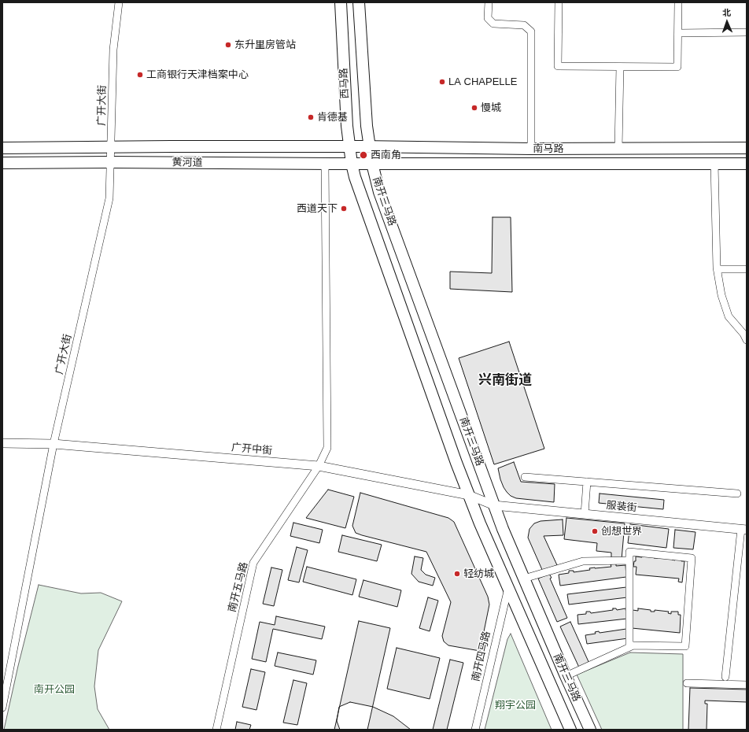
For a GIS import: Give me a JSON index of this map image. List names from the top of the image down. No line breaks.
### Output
{"streets":{"main road":["西马路","南马路","黄河道","南开三马路"],"street":["广开大街","广开中街","服装街","南开五马路","南开四马路"]},"crossings":[["西马路","南马路"],["西马路","黄河道"],["西马路","南开三马路"],["广开大街","黄河道"],["广开大街","广开中街"],["南马路","黄河道"],["南马路","南开三马路"],["黄河道","南开三马路"],["黄河道","南开五马路"],["南开三马路","广开中街"],["南开三马路","服装街"],["南开三马路","南开四马路"],["广开中街","服装街"],["广开中街","南开五马路"]],"districts":["兴南街道"],"parks":["南开公园","翔宇公园"],"places":["东升里房管站","工商银行天津档案中心","LA CHAPELLE","慢城","肯德基","西南角","西道天下","创想世界","轻纺城"],"north":"top"}
